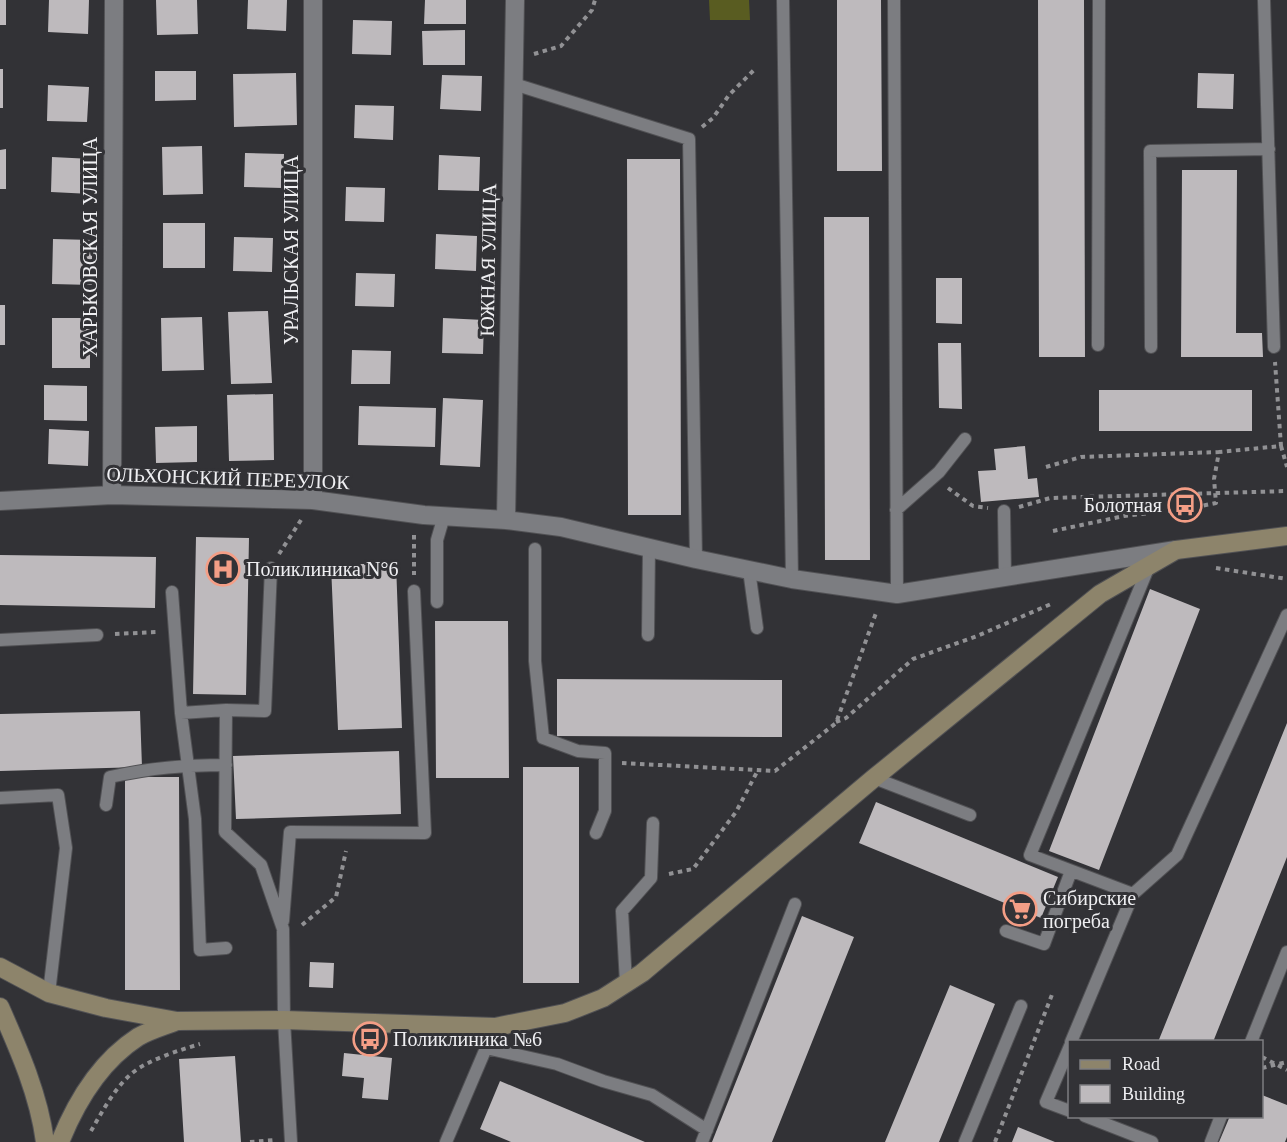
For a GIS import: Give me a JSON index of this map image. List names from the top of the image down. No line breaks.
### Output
{"streets":{"street":["ХАРЬКОВСКАЯ УЛИЦА","УРАЛЬСКАЯ УЛИЦА","ЮЖНАЯ УЛИЦА","ОЛЬХОНСКИЙ ПЕРЕУЛОК"]},"crossings":[["ХАРЬКОВСКАЯ УЛИЦА","ОЛЬХОНСКИЙ ПЕРЕУЛОК"],["УРАЛЬСКАЯ УЛИЦА","ОЛЬХОНСКИЙ ПЕРЕУЛОК"],["ЮЖНАЯ УЛИЦА","ОЛЬХОНСКИЙ ПЕРЕУЛОК"]],"places":{"bus stop":["Болотная","Поликлиника №6"],"hospital":["Поликлиника N°6"],"supermarket":["Сибирские погреба"]},"legend":["Road","Building"]}
